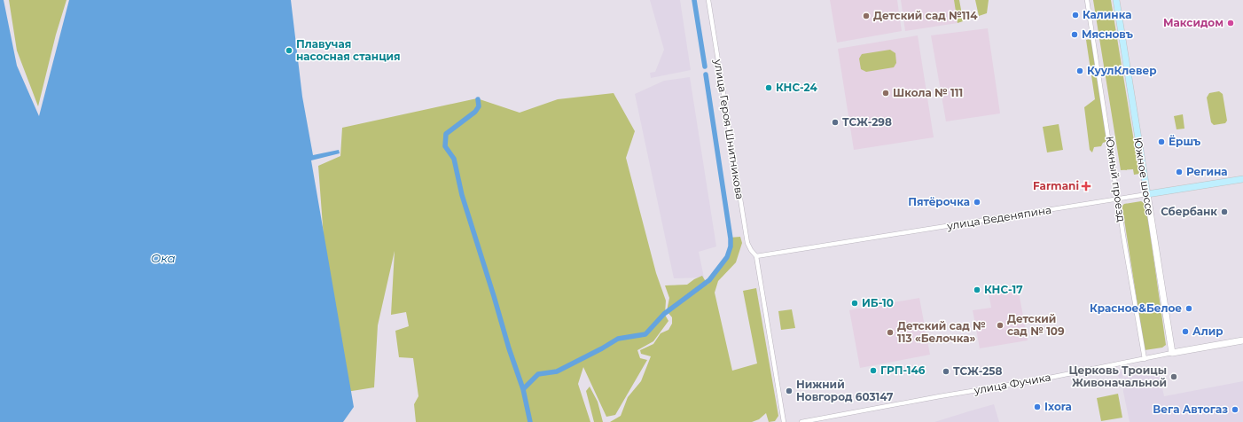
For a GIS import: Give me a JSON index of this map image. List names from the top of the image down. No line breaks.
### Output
{"streets":{"main road":["Южное шоссе","улица Веденяпина"],"street":["улица Героя Шнитникова","Южный проезд","улица Фучика"]},"crossings":[["улица Героя Шнитникова","улица Веденяпина"],["Южное шоссе","улица Веденяпина"],["Южное шоссе","улица Фучика"],["Южный проезд","улица Веденяпина"],["Южный проезд","улица Фучика"]],"water":["Ока"],"places":{"other":["Калинка","Детский сад №114","Максидом","Мясновъ","Плавучая насосная станция","КуулКлевер","КНС-24","Школа № 111","ТСЖ-298","Ёршъ","Регина","Пятёрочка","Сбербанк","КНС-17","ИБ-10","Красное&Белое","Детский сад № 109","Алир","Детский сад № 113 «Белочка»","ГРП-146","ТСЖ-258","Церковь Троицы Живоначальной","Нижний Новгород 603147","Ixora","Вега Автогаз"],"health":["Farmani"]}}
